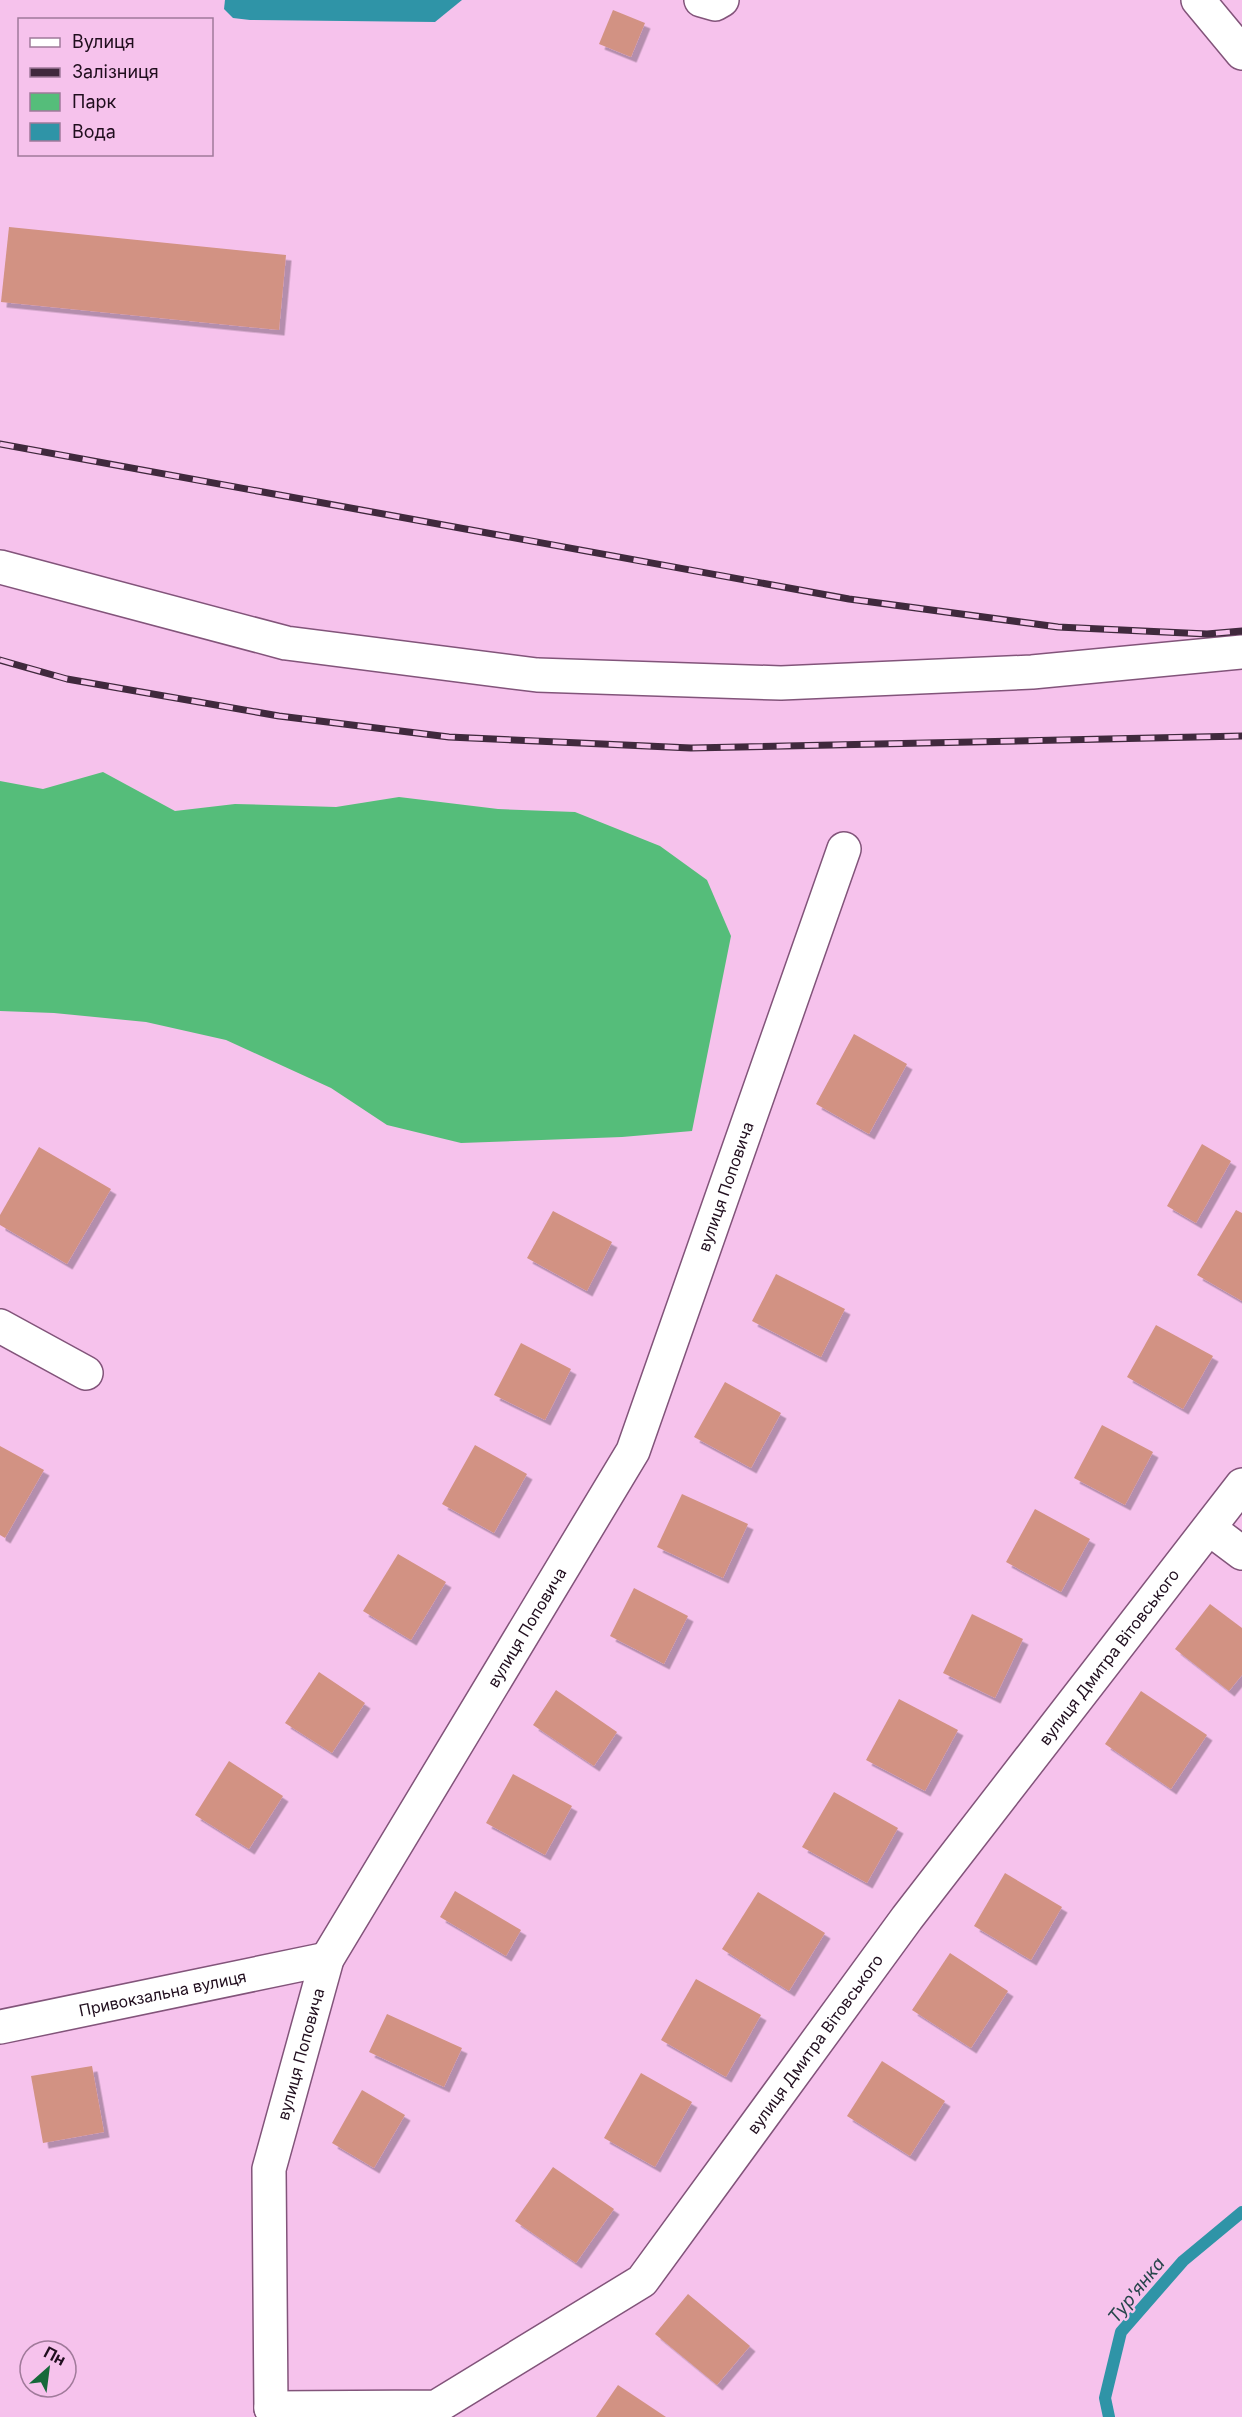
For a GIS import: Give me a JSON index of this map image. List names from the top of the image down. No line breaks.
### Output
{"streets":{"street":["вулиця Поповича","вулиця Дмитра Вітовського","Привокзальна вулиця"]},"crossings":[["вулиця Поповича","вулиця Дмитра Вітовського"],["вулиця Поповича","Привокзальна вулиця"]],"water":["Тур'янка"],"legend":["Вулиця","Залізниця","Парк","Вода"],"north":"top right"}
